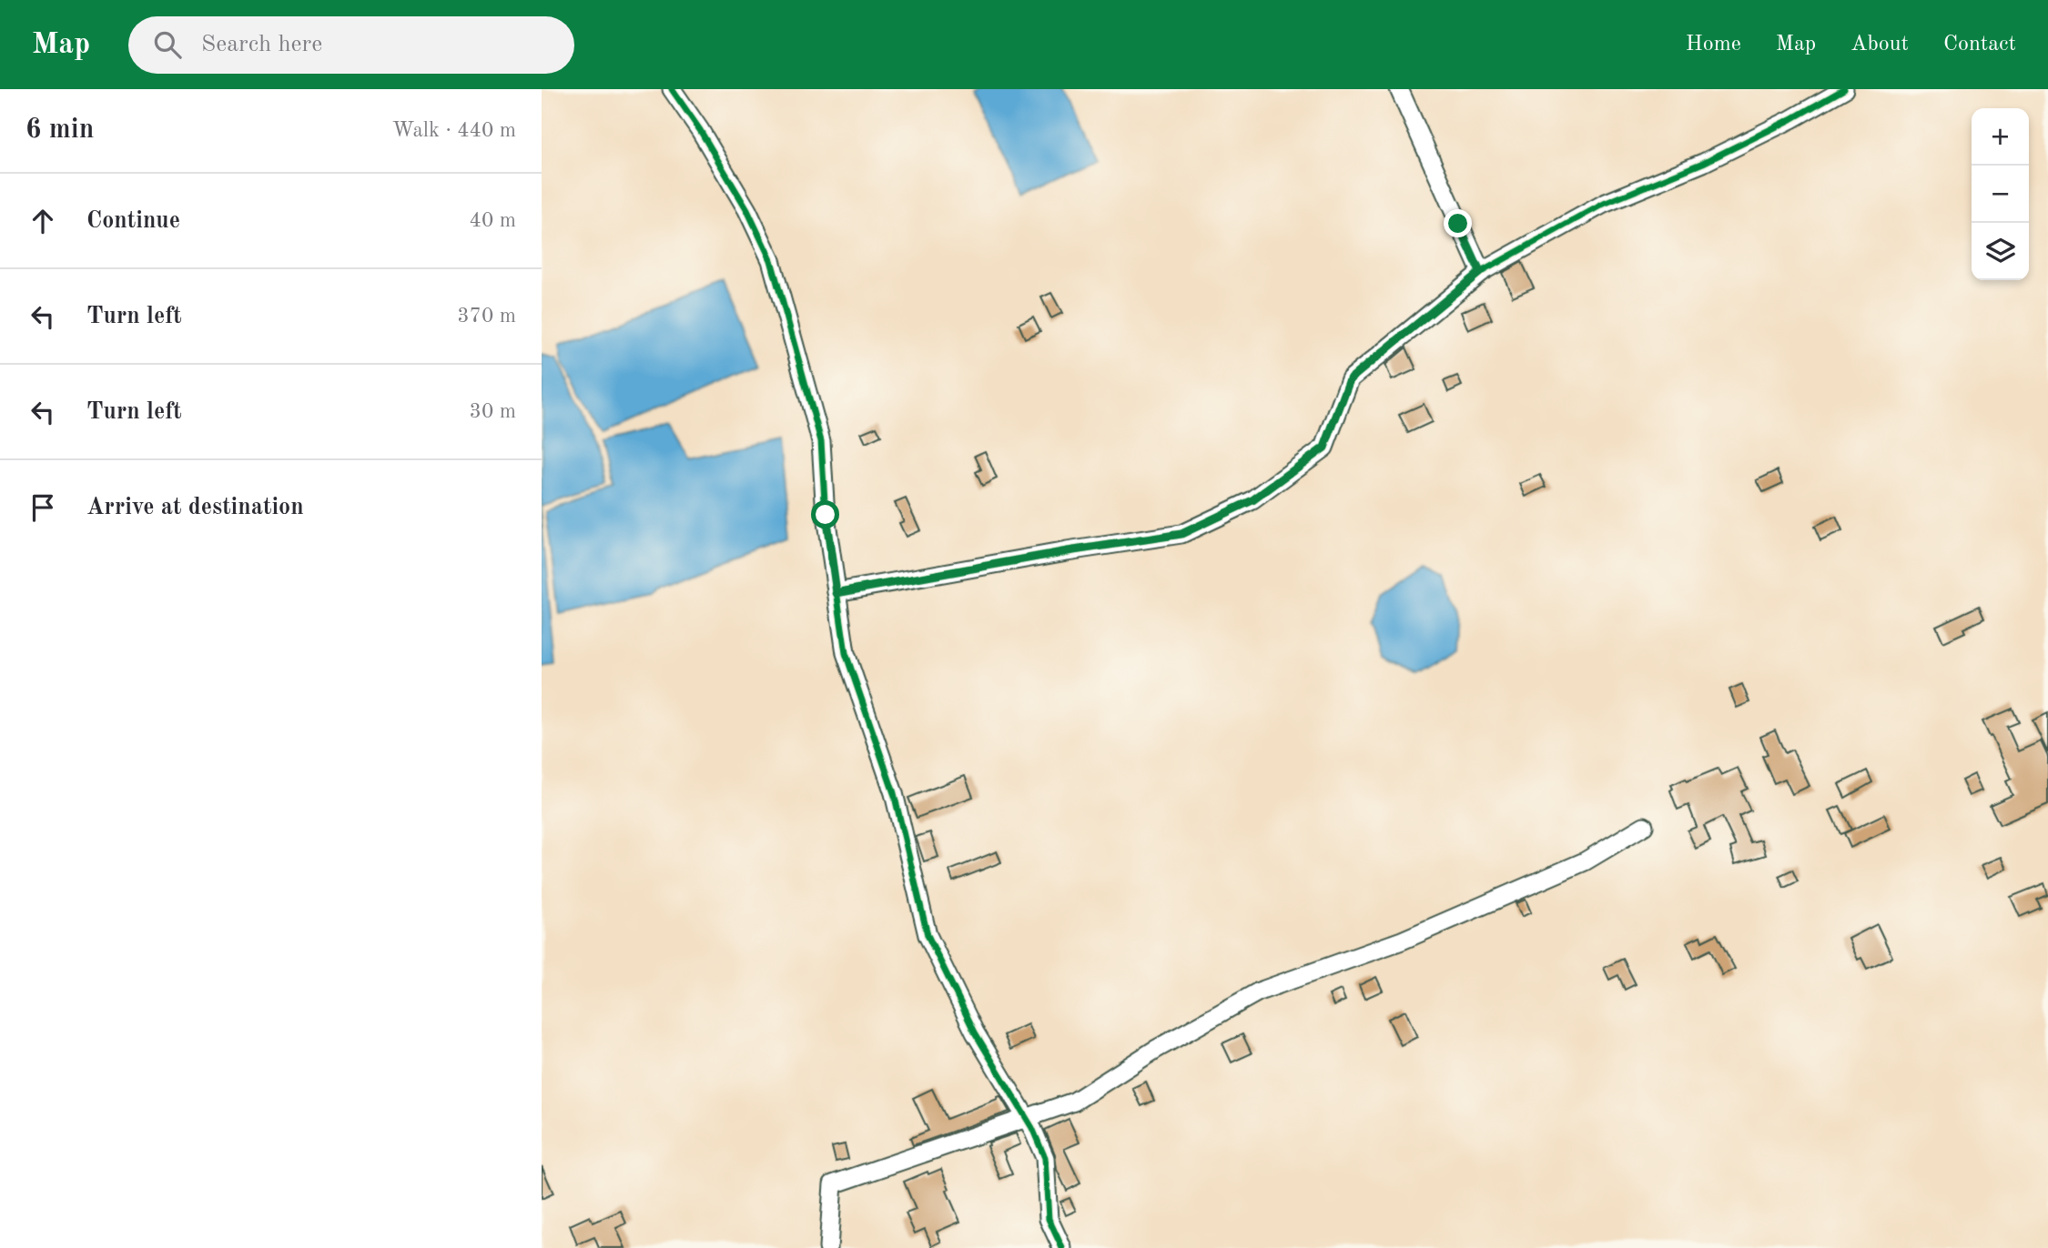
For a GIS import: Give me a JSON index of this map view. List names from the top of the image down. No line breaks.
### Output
{"page":{"header":"Map","search":"Search here","nav":["Home","Map","About","Contact"],"heading":["6 min","Walk · 440 m"],"map_buttons":["+","−"],"list":[["Continue","40 m"],["Turn left","370 m"],["Turn left","30 m"],"Arrive at destination"]}}
